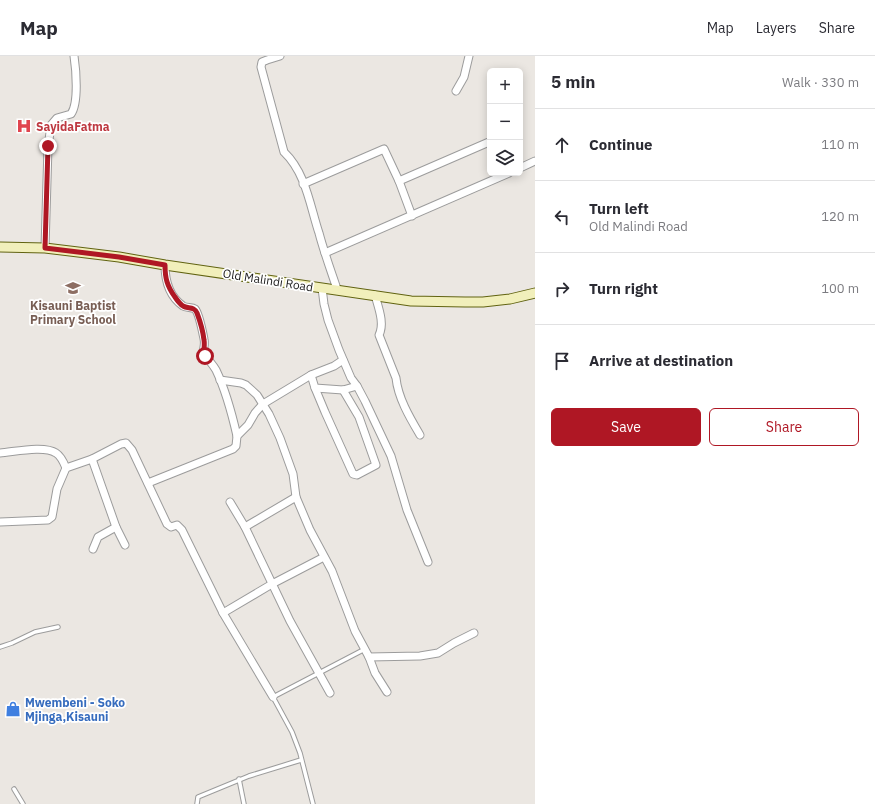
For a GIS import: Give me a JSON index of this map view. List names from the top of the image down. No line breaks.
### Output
{"streets":{"main road":["Old Malindi Road"]},"places":{"hospital":["SayidaFatma"],"school or university":["Kisauni Baptist Primary School"],"shop":["Mwembeni - Soko Mjinga,Kisauni"]},"page":{"header":"Map","nav":["Map","Layers","Share"],"heading":["5 min","Walk · 330 m"],"map_buttons":["+","−"],"list":[["Continue","110 m"],["Turn left","Old Malindi Road","120 m"],["Turn right","100 m"],"Arrive at destination"],"buttons":["Save","Share"]}}
